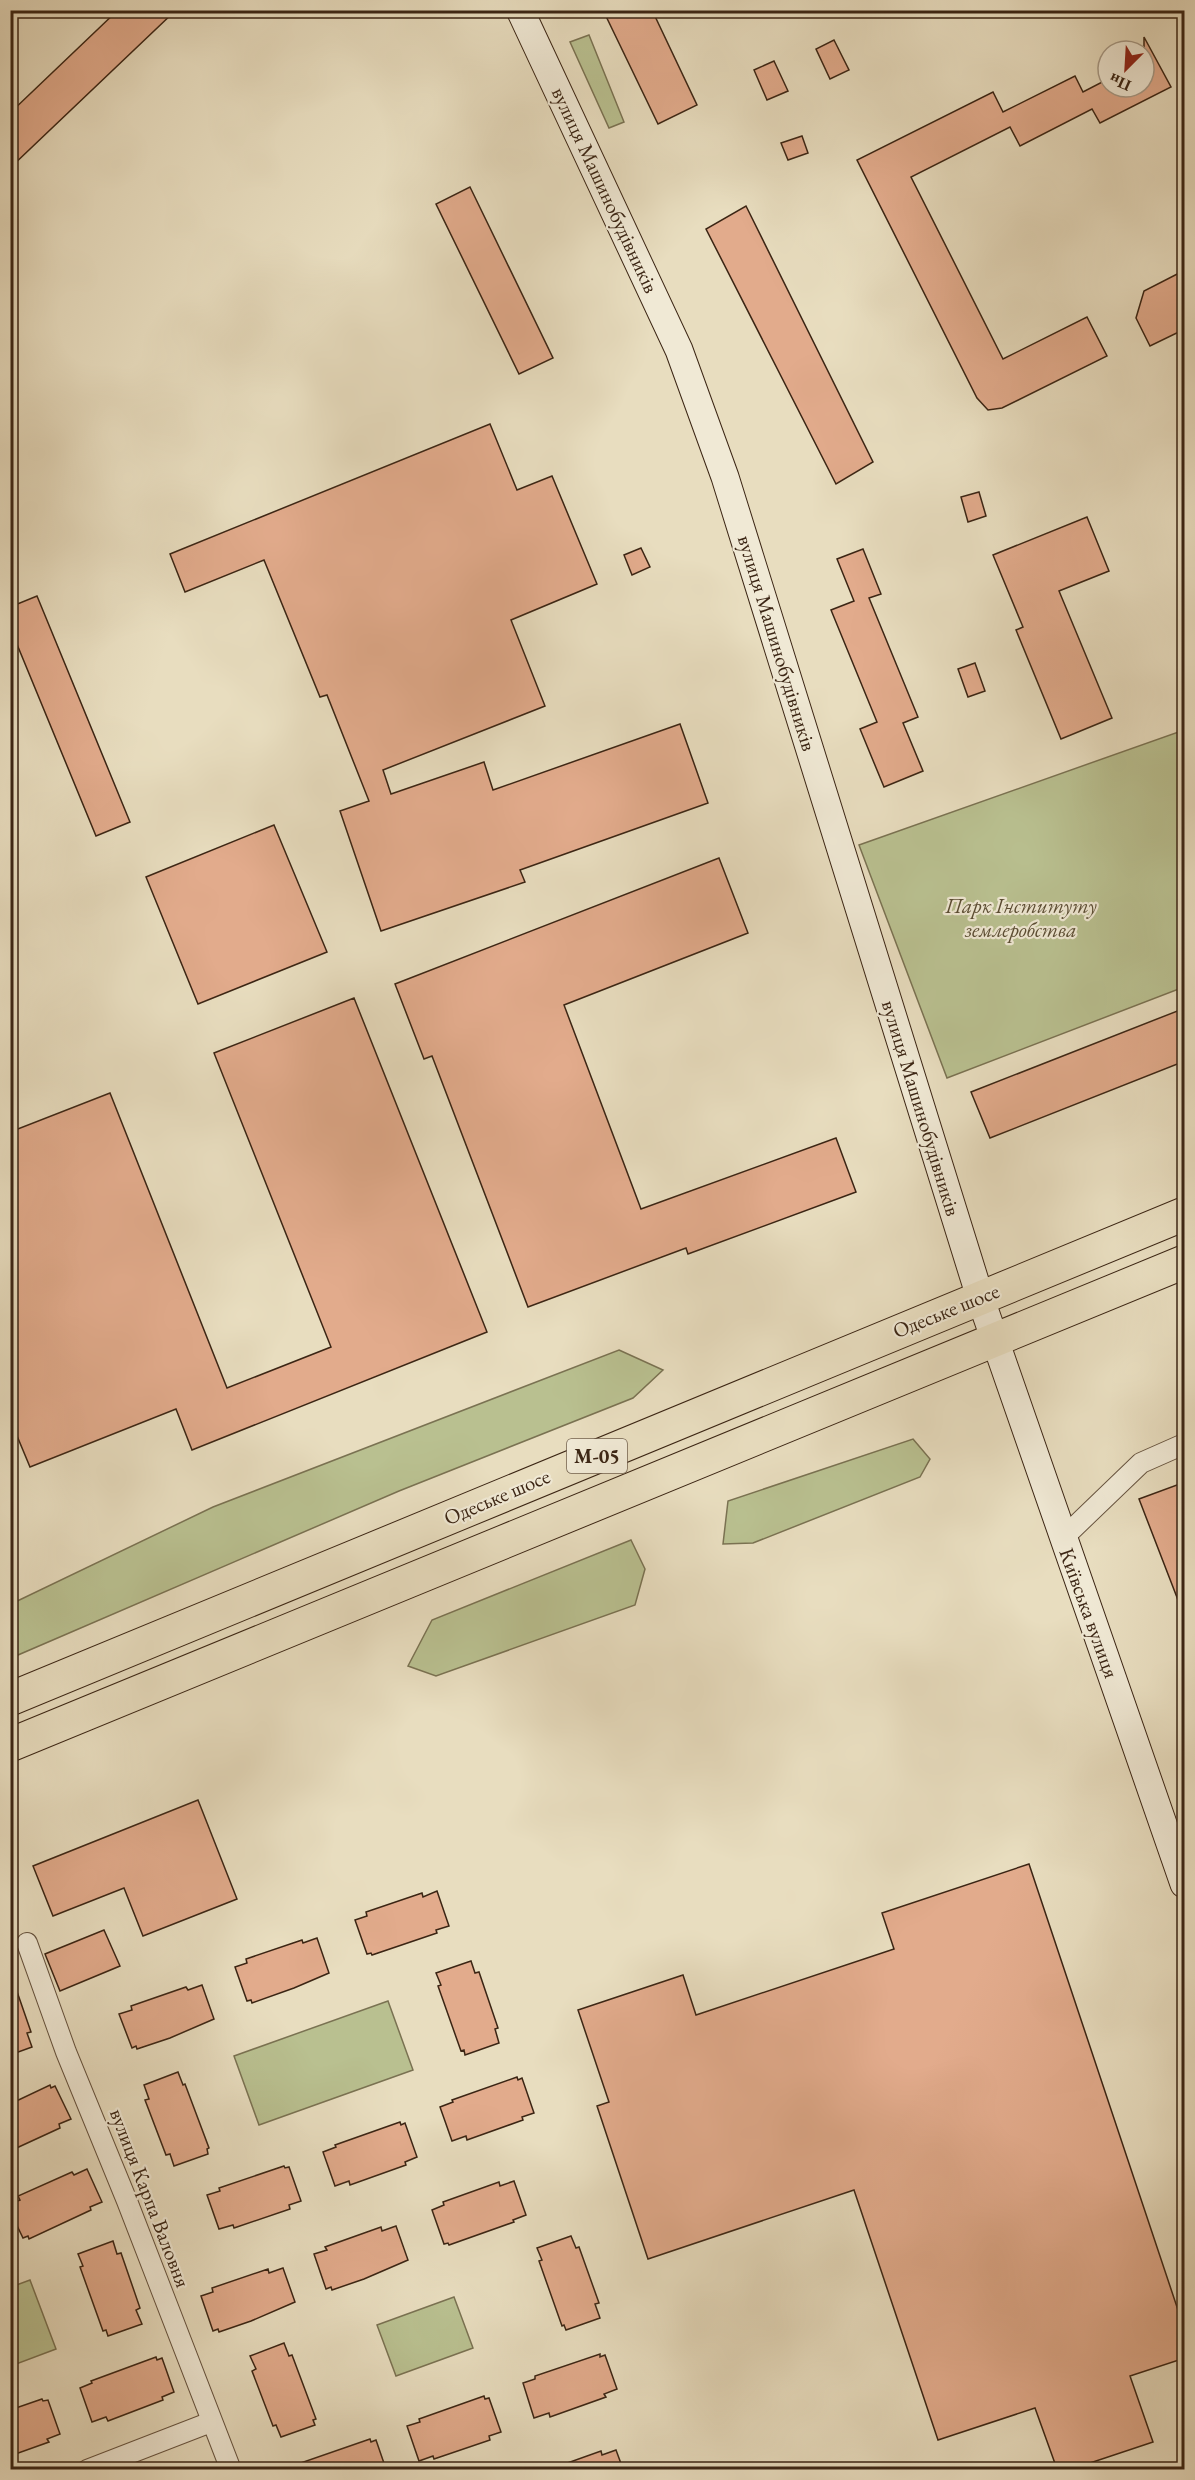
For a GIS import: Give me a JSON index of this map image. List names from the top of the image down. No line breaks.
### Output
{"streets":{"highway":["Одеське шосе","М-05"],"street":["вулиця Машинобудівників","Київська вулиця","вулиця Карпа Валовня"]},"crossings":[["вулиця Машинобудівників","Одеське шосе"],["вулиця Машинобудівників","Київська вулиця"],["Одеське шосе","Київська вулиця"]],"parks":["Парк Інституту землеробства"],"north":"bottom left"}
